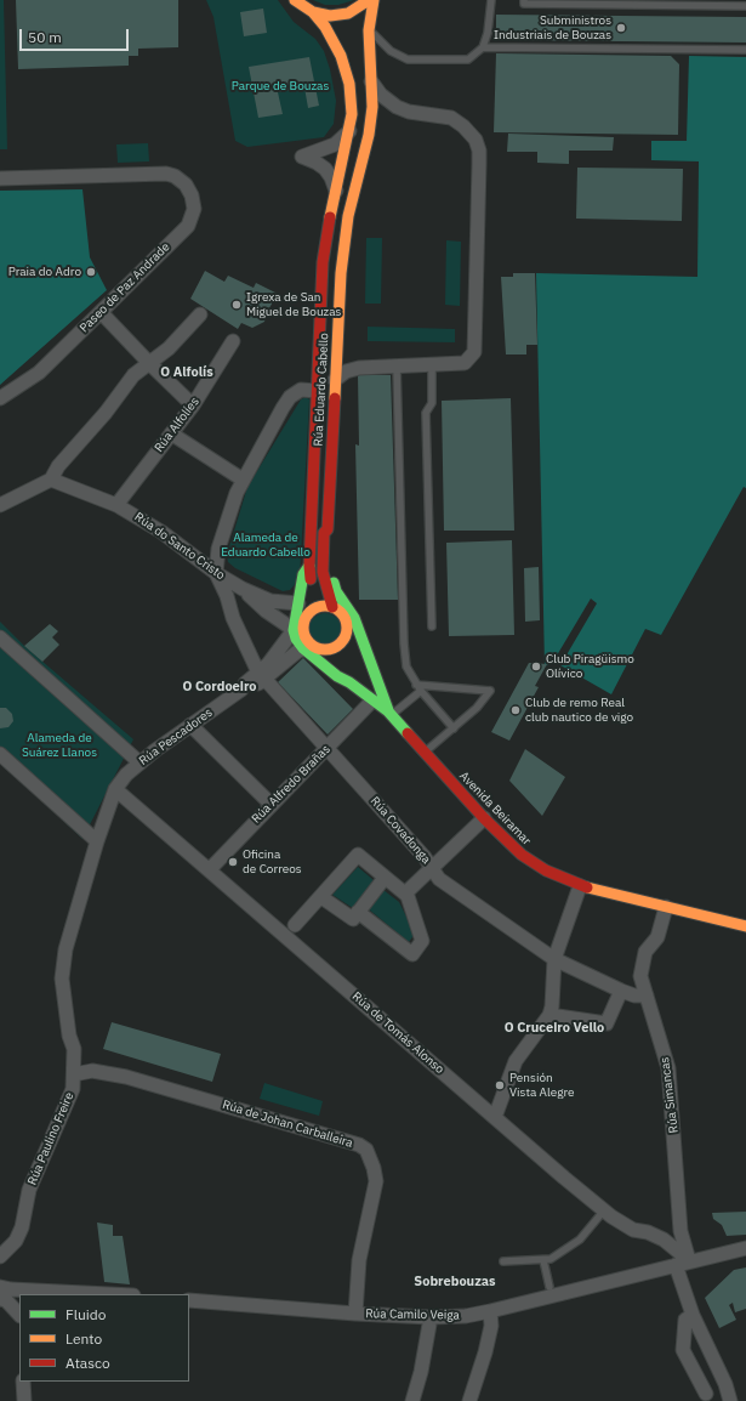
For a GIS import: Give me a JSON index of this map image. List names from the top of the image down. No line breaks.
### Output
{"streets":{"main road":["Rúa Eduardo Cabello","Rúa do Santo Cristo","Avenida Beiramar"],"street":["Paseo de Paz Andrade","Rúa Alfolíes","Rúa Pescadores","Rúa Alfredo Brañas","Rúa Covadonga","Rúa de Tomás Alonso","Rúa Simancas","Rúa de Johan Carballeira","Rúa Paulino Freire","Rúa Camilo Veiga"]},"crossings":[["Rúa Eduardo Cabello","Rúa do Santo Cristo"],["Rúa Eduardo Cabello","Rúa Pescadores"],["Rúa Eduardo Cabello","Avenida Beiramar"],["Rúa Alfolíes","Rúa do Santo Cristo"],["Rúa do Santo Cristo","Rúa Pescadores"],["Rúa do Santo Cristo","Avenida Beiramar"],["Rúa do Santo Cristo","Rúa Covadonga"],["Rúa Pescadores","Avenida Beiramar"],["Rúa Pescadores","Rúa Covadonga"],["Rúa Pescadores","Rúa de Tomás Alonso"],["Rúa Pescadores","Rúa Paulino Freire"],["Rúa Alfredo Brañas","Avenida Beiramar"],["Rúa Alfredo Brañas","Rúa Covadonga"],["Rúa Alfredo Brañas","Rúa de Tomás Alonso"],["Avenida Beiramar","Rúa Simancas"],["Rúa Covadonga","Rúa Simancas"],["Rúa de Tomás Alonso","Rúa Simancas"],["Rúa de Tomás Alonso","Rúa Paulino Freire"],["Rúa de Tomás Alonso","Rúa Camilo Veiga"],["Rúa Simancas","Rúa Camilo Veiga"],["Rúa de Johan Carballeira","Rúa Paulino Freire"],["Rúa de Johan Carballeira","Rúa Camilo Veiga"]],"districts":["O Alfolís","O Cordoeiro","O Cruceiro Vello","Sobrebouzas"],"parks":["Parque de Bouzas","Alameda de Eduardo Cabello","Alameda de Suárez Llanos"],"places":["Subministros Industriais de Bouzas","Praia do Adro","Igrexa de San Miguel de Bouzas","Club Piragüismo Olívico","Club de remo Real club nautico de vigo","Oficina de Correos","Pensión Vista Alegre"],"legend":["Fluido","Lento","Atasco"],"scale_bar":"50 m"}
